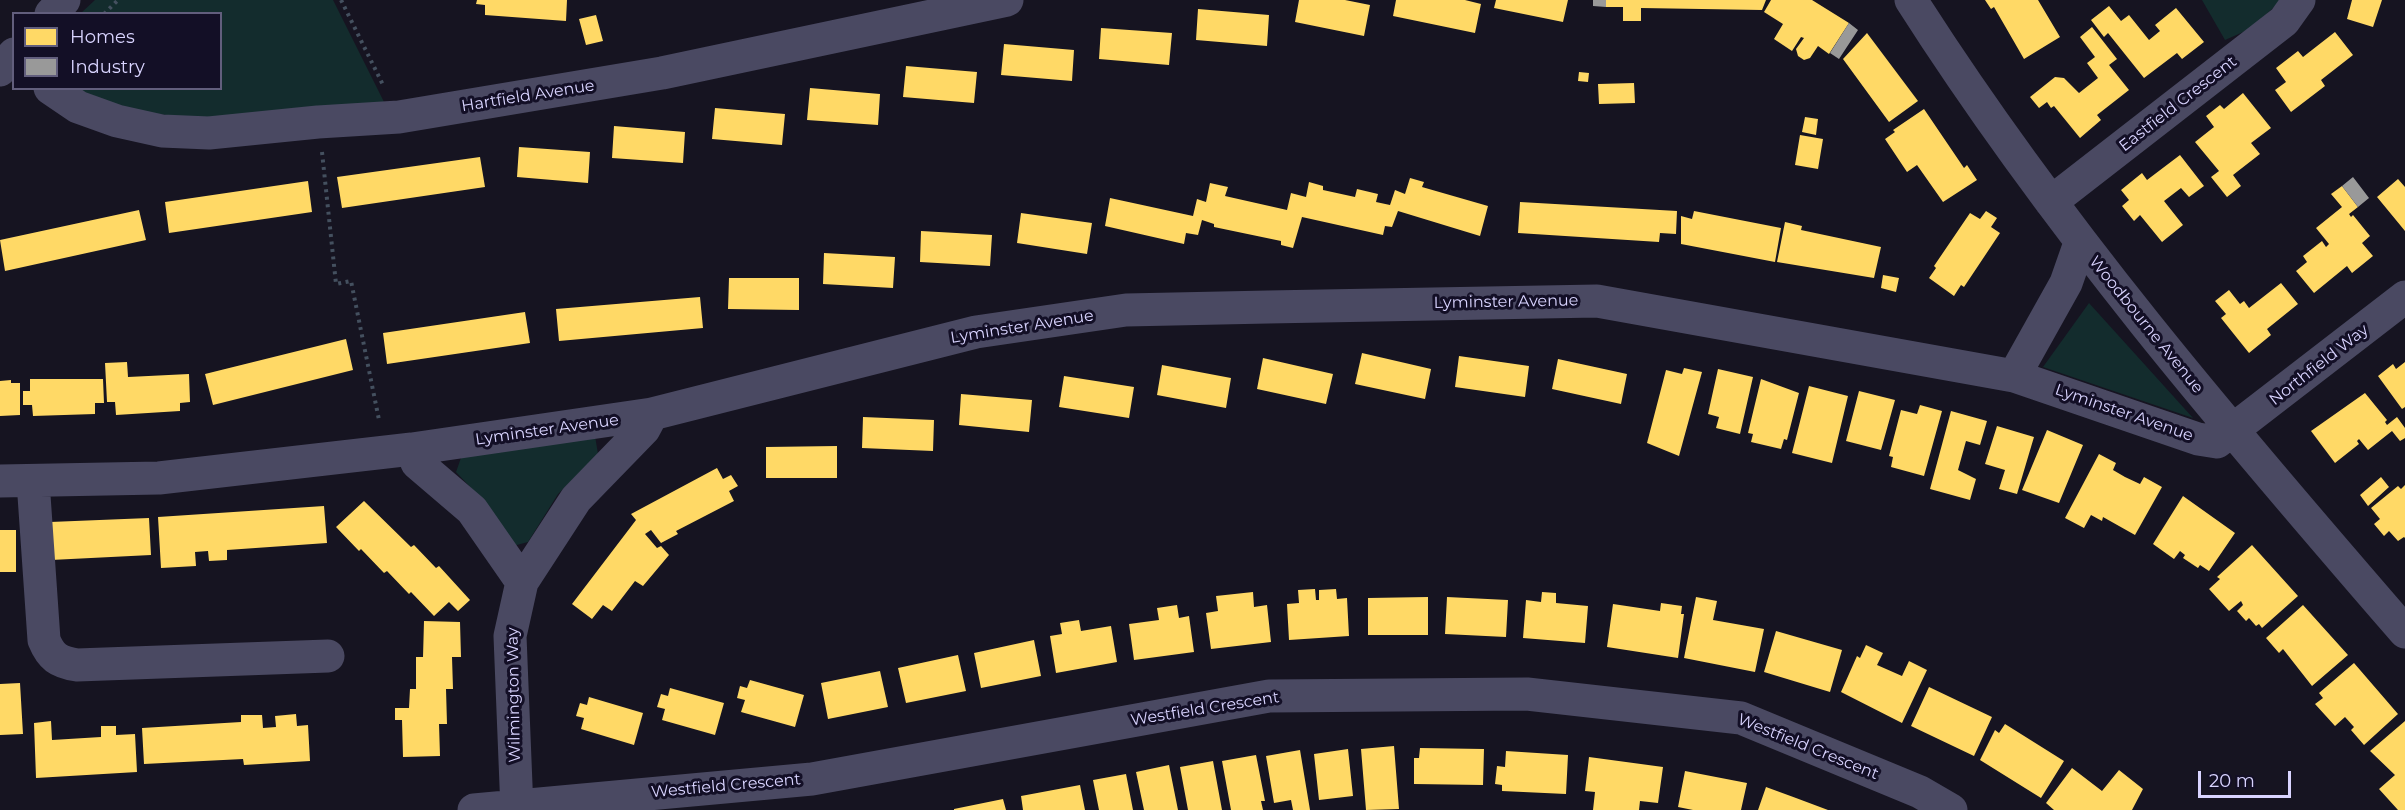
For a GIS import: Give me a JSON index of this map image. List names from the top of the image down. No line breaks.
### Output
{"streets":{"street":["Hartfield Avenue","Eastfield Crescent","Lyminster Avenue","Woodbourne Avenue","Northfield Way","Wilmington Way","Westfield Crescent"]},"crossings":[["Eastfield Crescent","Woodbourne Avenue"],["Lyminster Avenue","Woodbourne Avenue"],["Lyminster Avenue","Northfield Way"],["Lyminster Avenue","Wilmington Way"],["Woodbourne Avenue","Northfield Way"],["Wilmington Way","Westfield Crescent"]],"legend":["Homes","Industry"],"scale_bar":"20 m"}
